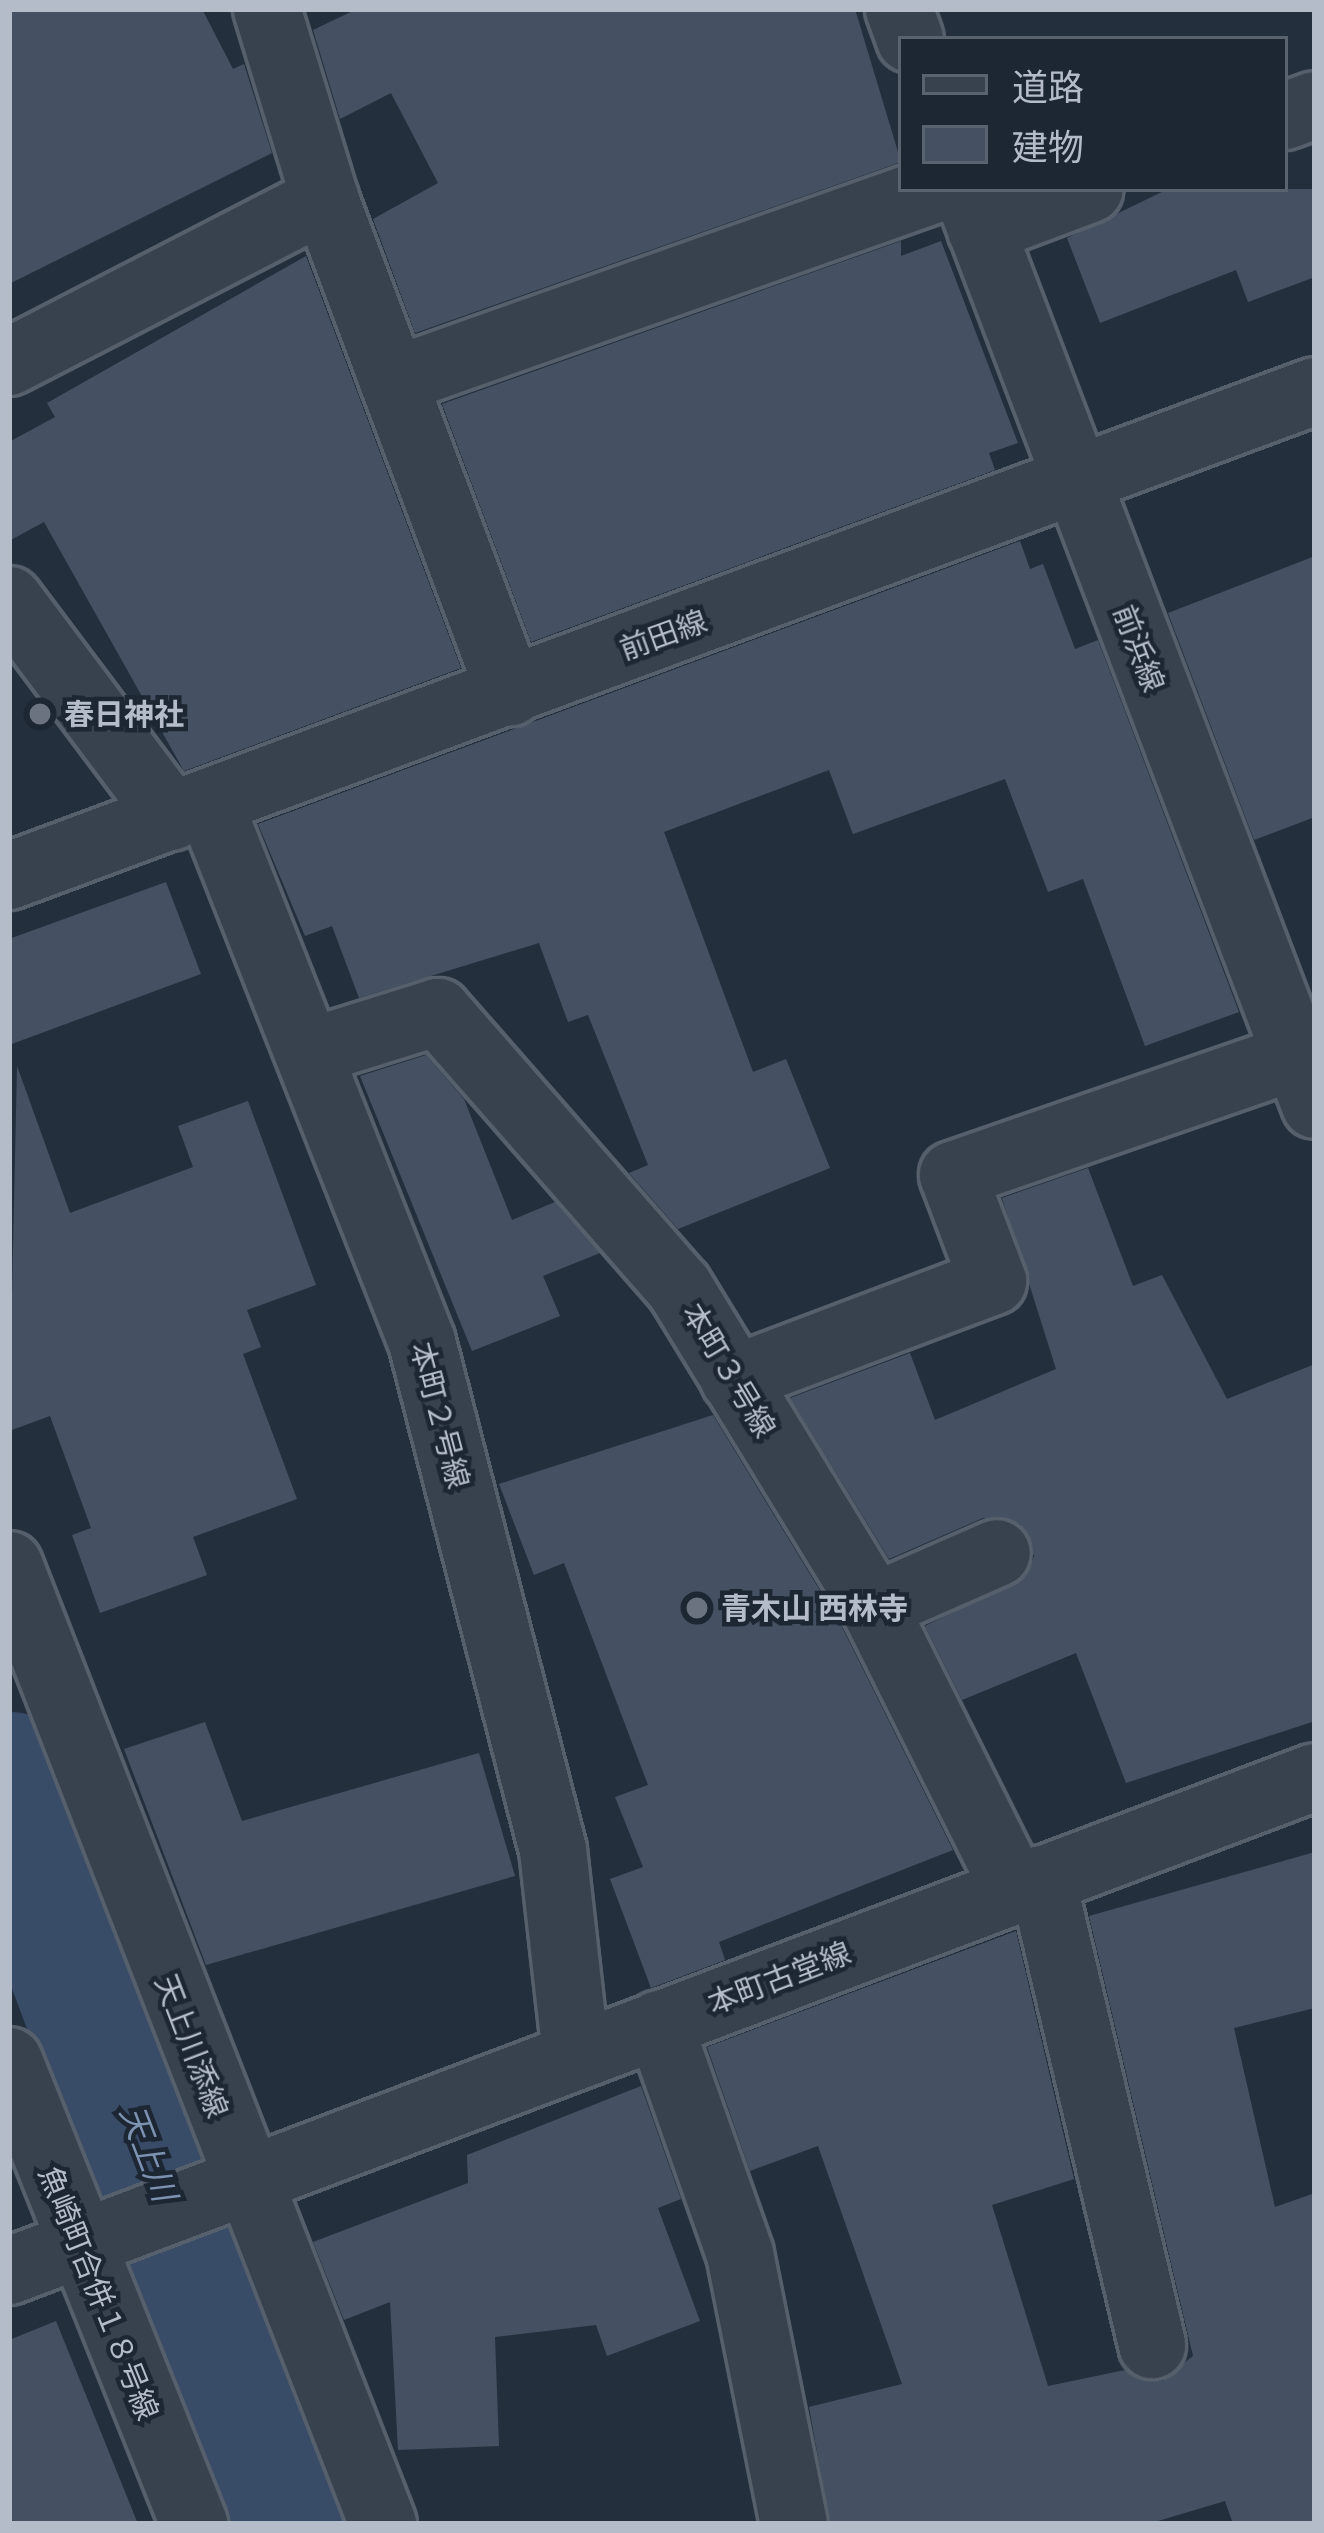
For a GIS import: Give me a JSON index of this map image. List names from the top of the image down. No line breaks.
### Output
{"streets":{"street":["前田線","前浜線","本町３号線","本町２号線","本町古堂線","天上川添線","魚崎町合併１８号線"]},"crossings":[["前田線","前浜線"],["前田線","本町２号線"],["本町３号線","本町２号線"],["本町３号線","本町古堂線"],["本町２号線","本町古堂線"],["本町古堂線","天上川添線"],["本町古堂線","魚崎町合併１８号線"]],"water":["天上川"],"places":["春日神社","青木山 西林寺"],"legend":["道路","建物"]}
